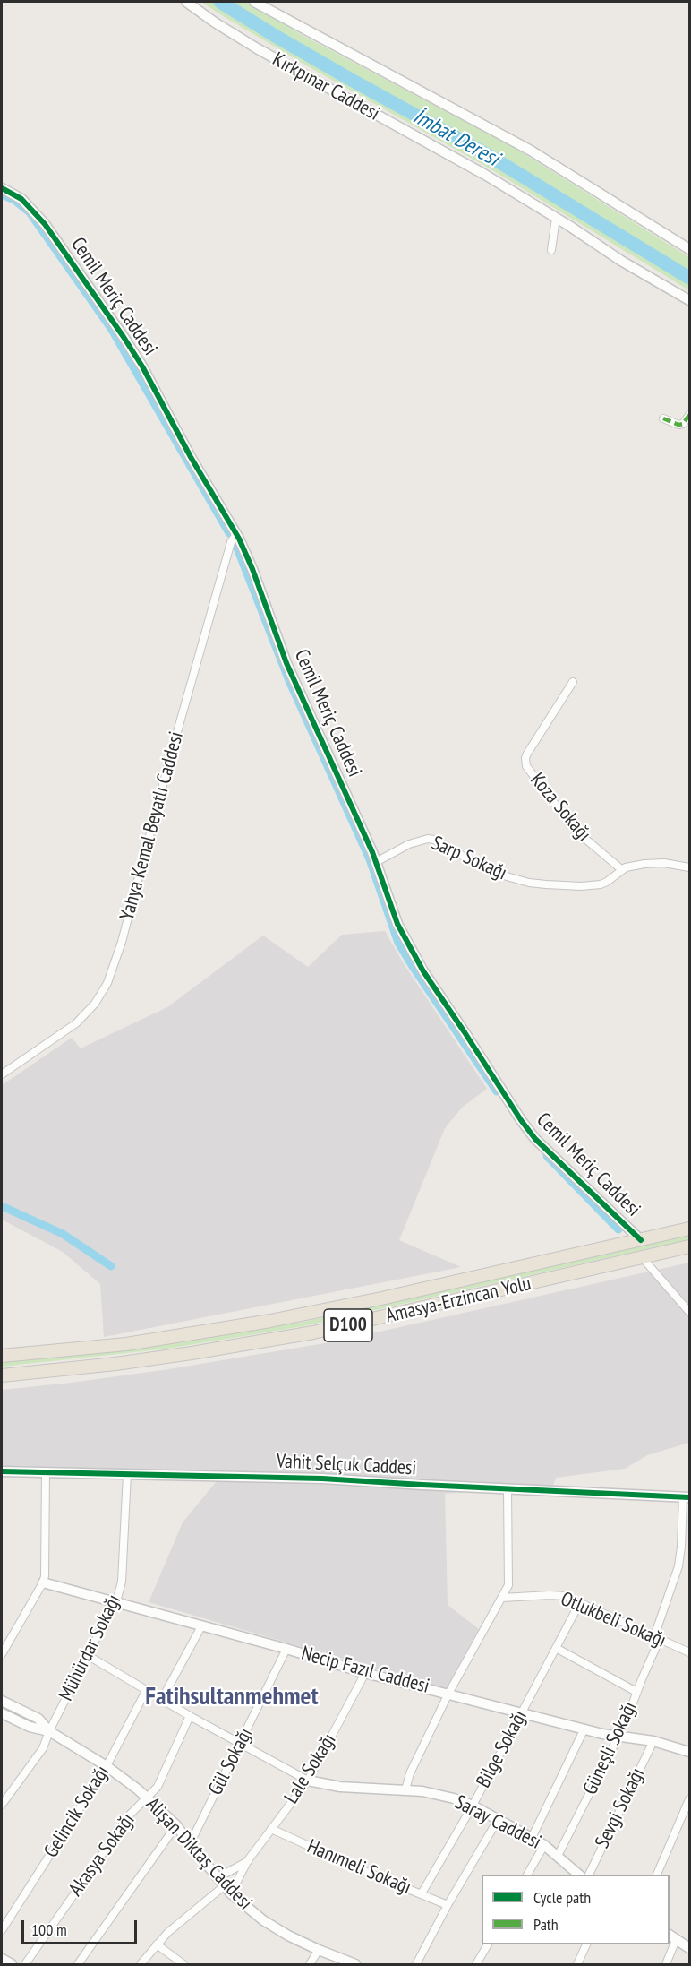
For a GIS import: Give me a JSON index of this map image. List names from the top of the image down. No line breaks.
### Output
{"streets":{"highway":["Amasya-Erzincan Yolu","D100"],"street":["Kırkpınar Caddesi","Cemil Meriç Caddesi","Koza Sokağı","Yahya Kemal Beyatlı Caddesi","Sarp Sokağı","Vahit Selçuk Caddesi","Otlukbeli Sokağı","Mühürdar Sokağı","Necip Fazıl Caddesi","Güneşli Sokağı","Bilge Sokağı","Gül Sokağı","Lale Sokağı","Sevgi Sokağı","Gelincik Sokağı","Saray Caddesi","Alişan Diktaş Caddesi","Akasya Sokağı","Hanımeli Sokağı"]},"crossings":[["Cemil Meriç Caddesi","Yahya Kemal Beyatlı Caddesi"],["Cemil Meriç Caddesi","Sarp Sokağı"],["Cemil Meriç Caddesi","Amasya-Erzincan Yolu"],["Koza Sokağı","Sarp Sokağı"],["Vahit Selçuk Caddesi","Mühürdar Sokağı"],["Vahit Selçuk Caddesi","Güneşli Sokağı"],["Otlukbeli Sokağı","Güneşli Sokağı"],["Otlukbeli Sokağı","Bilge Sokağı"],["Mühürdar Sokağı","Necip Fazıl Caddesi"],["Mühürdar Sokağı","Alişan Diktaş Caddesi"],["Necip Fazıl Caddesi","Güneşli Sokağı"],["Necip Fazıl Caddesi","Bilge Sokağı"],["Necip Fazıl Caddesi","Gül Sokağı"],["Necip Fazıl Caddesi","Lale Sokağı"],["Necip Fazıl Caddesi","Sevgi Sokağı"],["Güneşli Sokağı","Saray Caddesi"],["Bilge Sokağı","Saray Caddesi"],["Bilge Sokağı","Hanımeli Sokağı"],["Gül Sokağı","Alişan Diktaş Caddesi"],["Lale Sokağı","Saray Caddesi"],["Lale Sokağı","Alişan Diktaş Caddesi"],["Lale Sokağı","Hanımeli Sokağı"],["Gelincik Sokağı","Alişan Diktaş Caddesi"],["Alişan Diktaş Caddesi","Akasya Sokağı"]],"districts":["Fatihsultanmehmet"],"water":["İmbat Deresi"],"legend":["Cycle path","Path"],"scale_bar":"100 m"}
